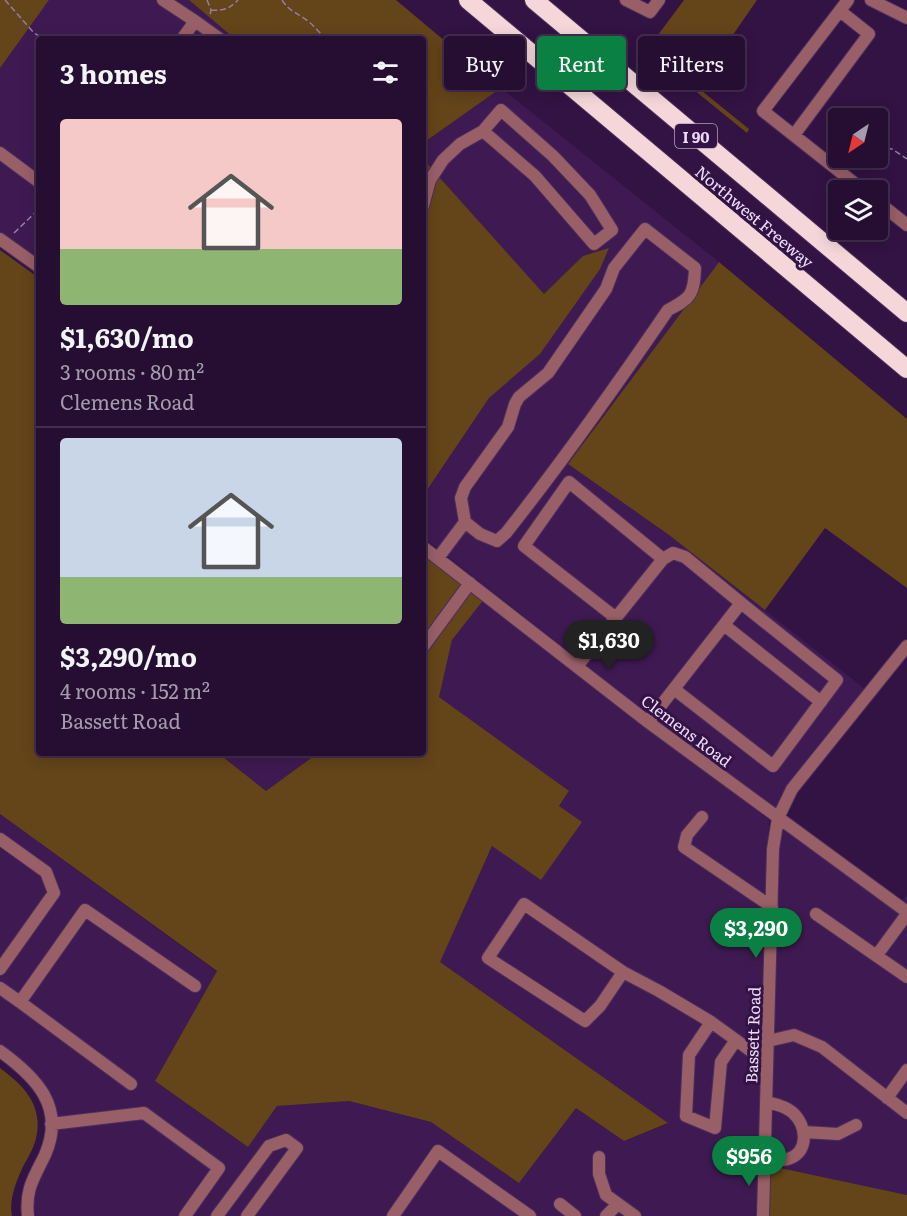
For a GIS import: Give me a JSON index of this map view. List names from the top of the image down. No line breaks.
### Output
{"streets":{"highway":["I 90","Northwest Freeway"],"street":["Clemens Road","Bassett Road"]},"crossings":[["Clemens Road","Bassett Road"]],"north":"bottom left","page":{"chip":["Buy","Rent","Filters"],"heading":"3 homes","list":[{"name":"$1,630/mo","note":"3 rooms · 80 m² · Clemens Road"},{"name":"$3,290/mo","note":"4 rooms · 152 m² · Bassett Road"}],"price":["$1,630","$3,290","$956"]}}
